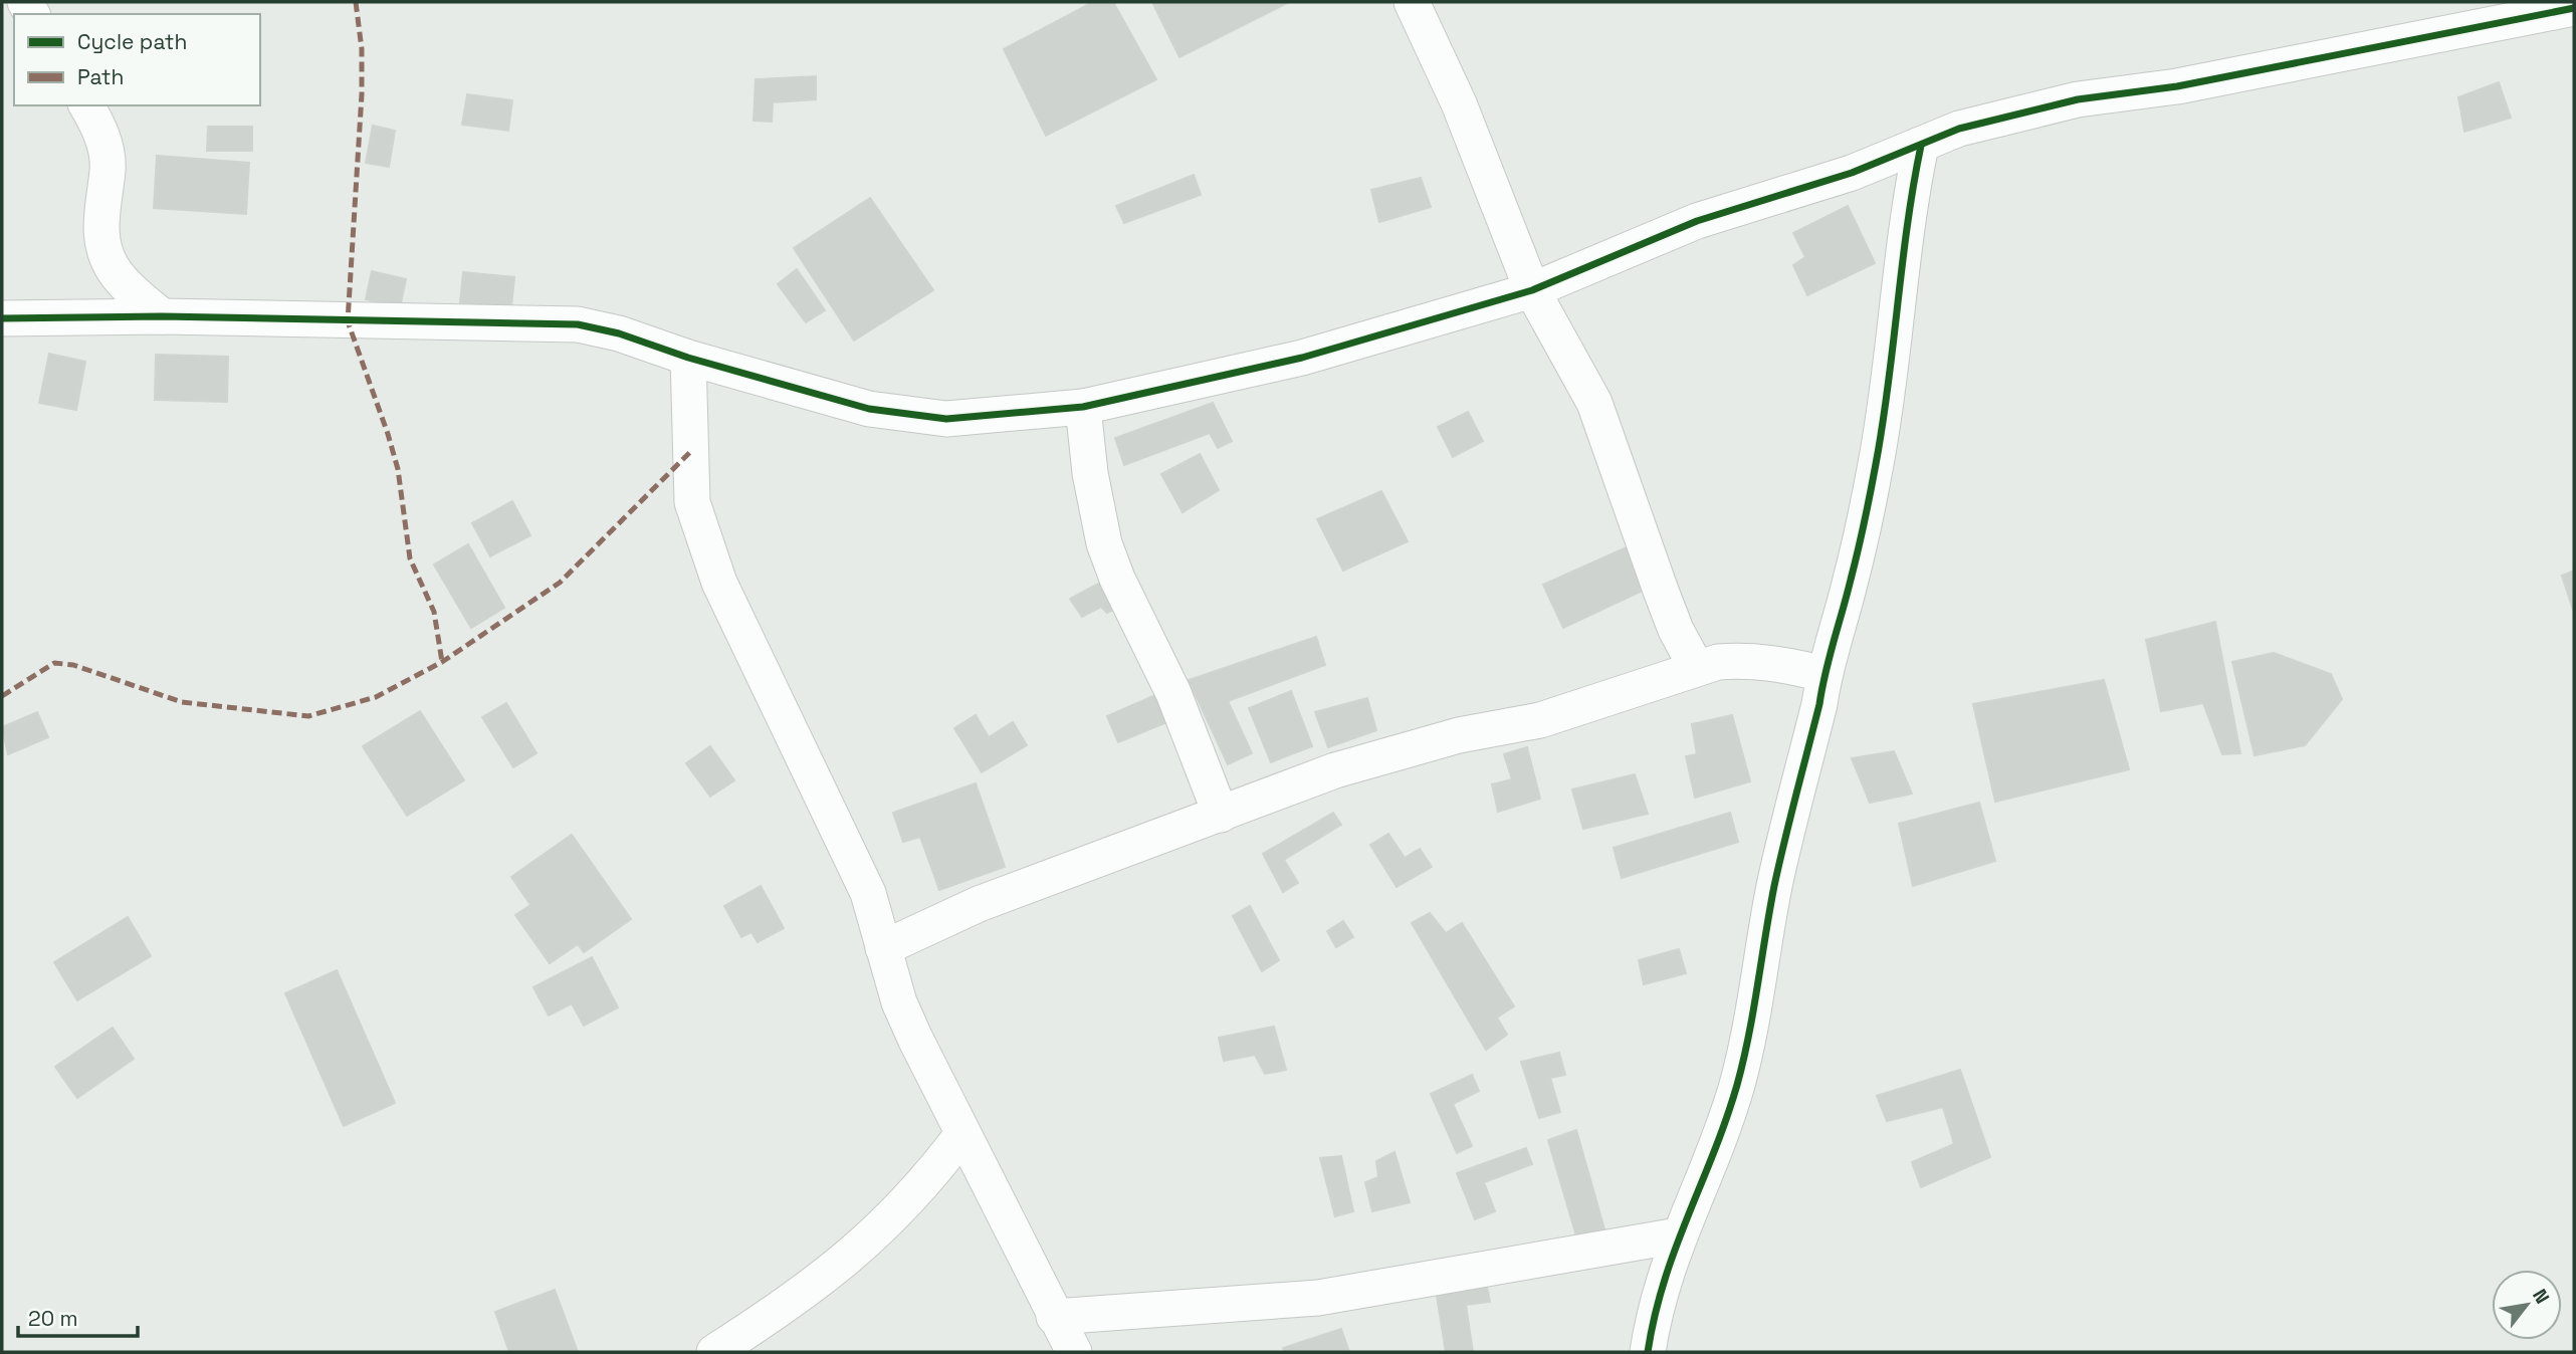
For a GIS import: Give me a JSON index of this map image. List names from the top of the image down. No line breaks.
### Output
{"legend":["Cycle path","Path"],"scale_bar":"20 m","north":"top right"}
